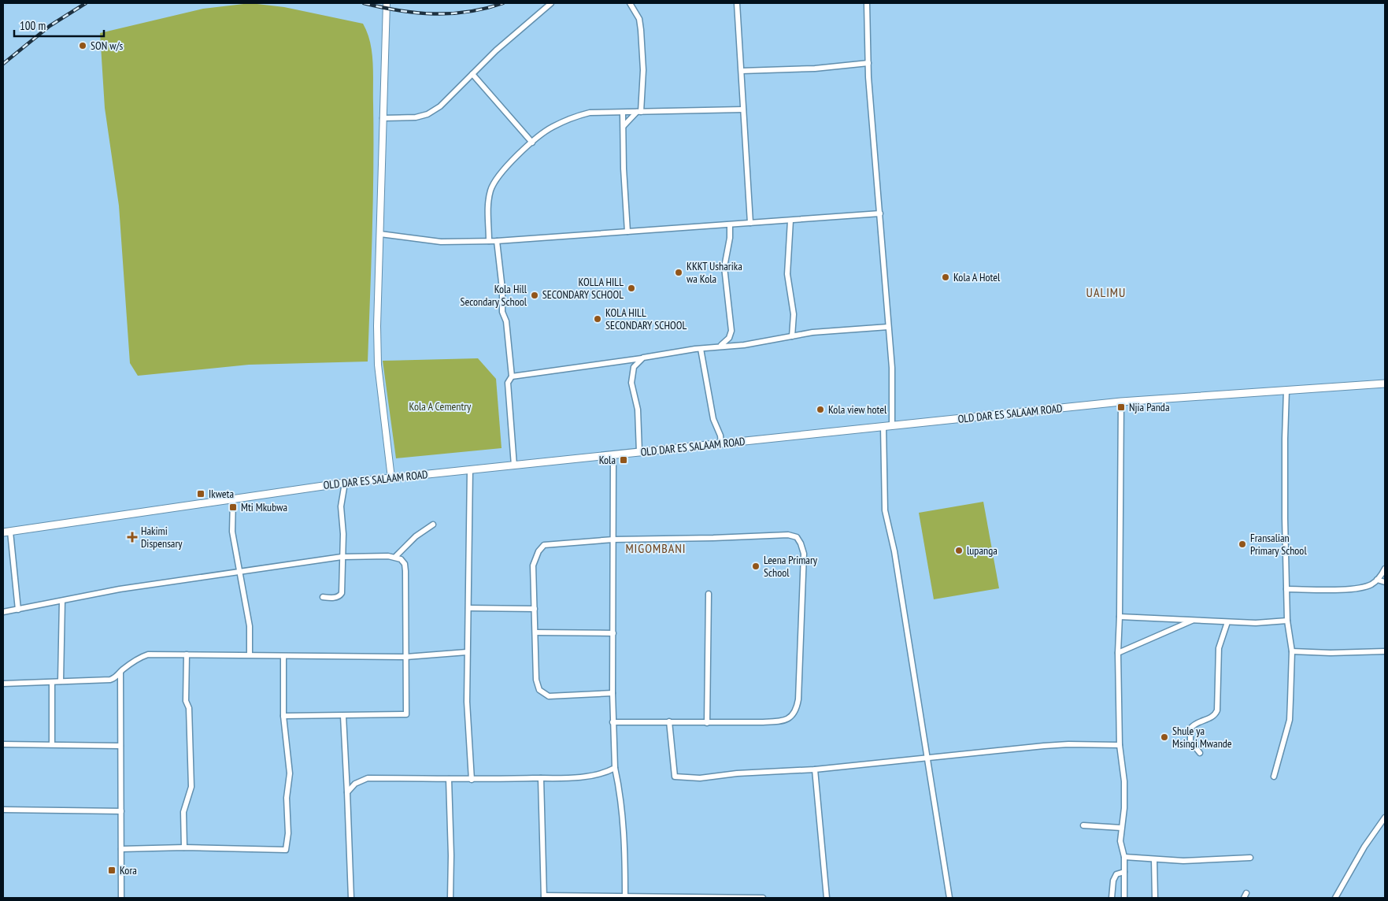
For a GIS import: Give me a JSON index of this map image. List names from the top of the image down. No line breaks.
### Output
{"streets":{"main road":["OLD DAR ES SALAAM ROAD"]},"districts":["UALIMU","MIGOMBANI"],"parks":["Kola A Cementry"],"places":{"other":["SON w/s","KKKT Usharika wa Kola","Kola A Hotel","KOLLA HILL SECONDARY SCHOOL","Kola Hill Secondary School","KOLA HILL SECONDARY SCHOOL","Kola view hotel","Fransalian Primary School","lupanga","Leena Primary School","Shule ya Msingi Mwande"],"transit":["Njia Panda","Kola","Ikweta","Mti Mkubwa","Kora"],"health":["Hakimi Dispensary"]},"scale_bar":"100 m"}
